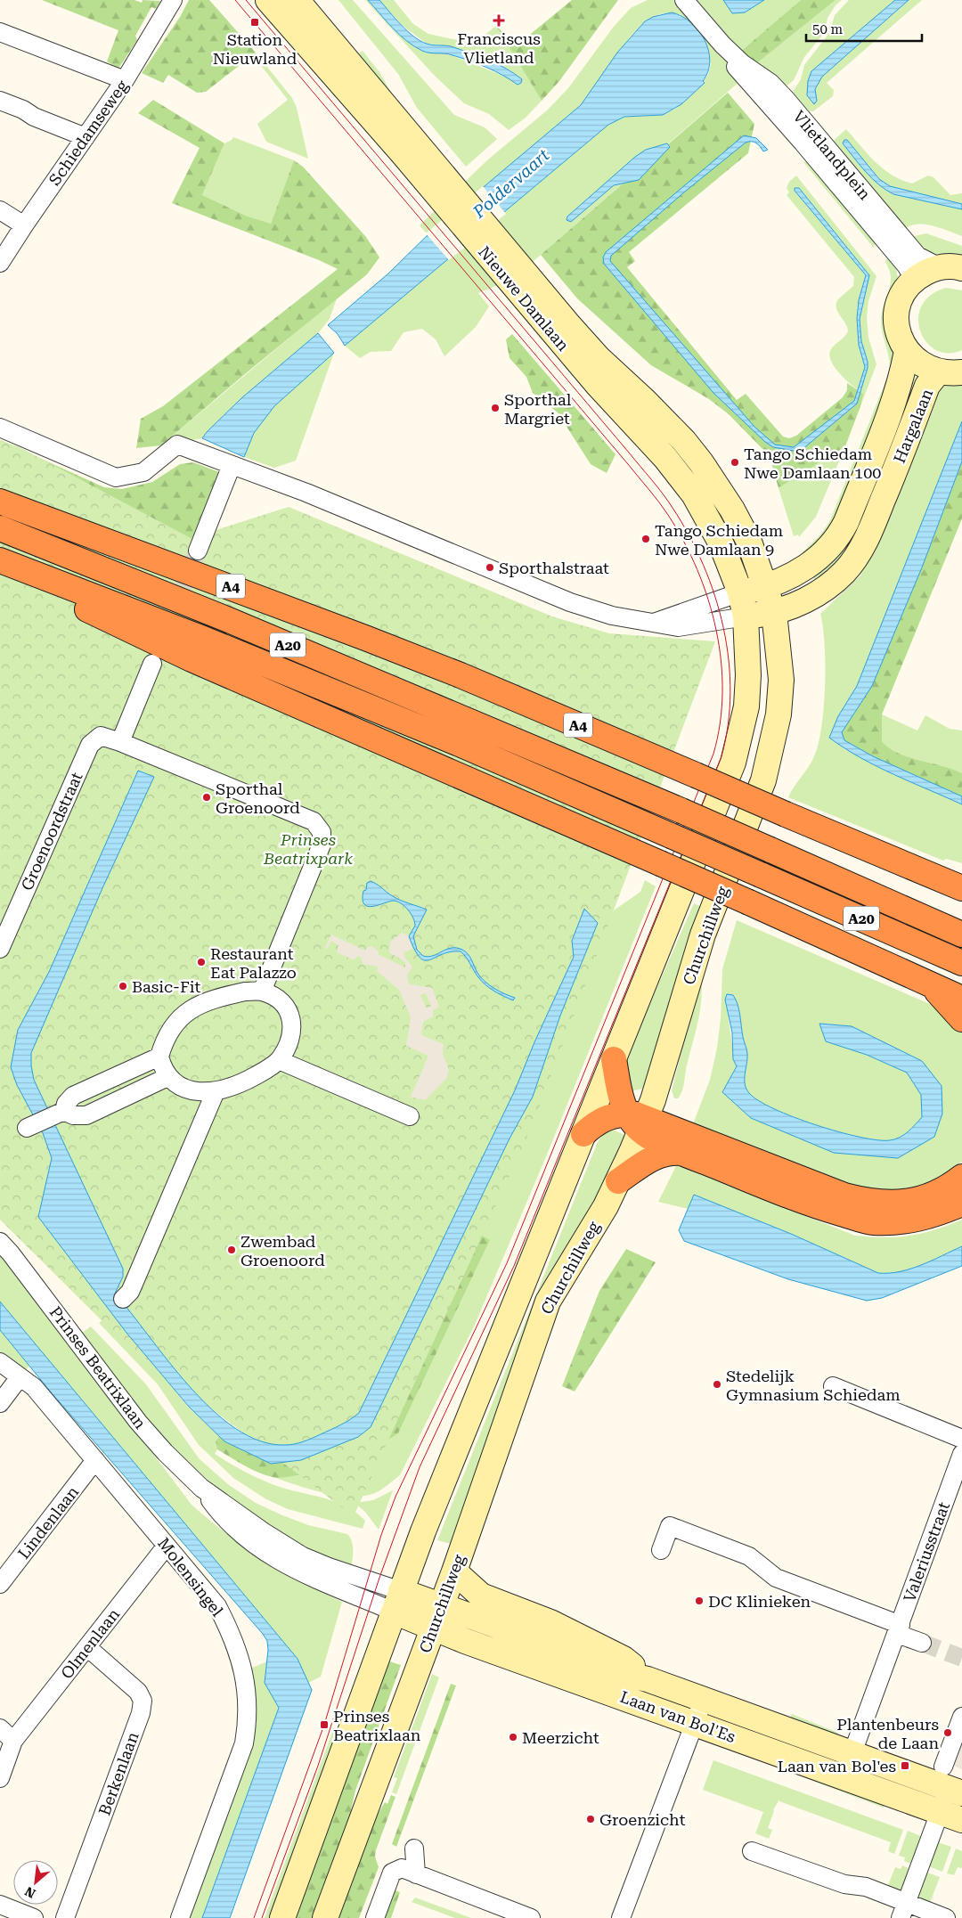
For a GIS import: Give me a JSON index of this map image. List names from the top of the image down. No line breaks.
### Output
{"streets":{"highway":["A4","A20"],"main road":["Nieuwe Damlaan","Hargalaan","Churchillweg","Laan van Bol'Es"],"street":["Schiedamseweg","Vlietlandplein","Groenoordstraat","Prinses Beatrixlaan","Lindenlaan","Valeriusstraat","Molensingel","Olmenlaan","Berkenlaan"]},"crossings":[["Nieuwe Damlaan","Hargalaan"],["Nieuwe Damlaan","Churchillweg"],["Hargalaan","Churchillweg"],["Churchillweg","Prinses Beatrixlaan"],["Churchillweg","Laan van Bol'Es"],["Prinses Beatrixlaan","Laan van Bol'Es"],["Lindenlaan","Molensingel"],["Valeriusstraat","Laan van Bol'Es"],["Molensingel","Olmenlaan"],["Olmenlaan","Berkenlaan"]],"water":["Poldervaart"],"parks":["Prinses Beatrixpark"],"places":{"health":["Franciscus Vlietland"],"transit":["Station Nieuwland","Prinses Beatrixlaan","Laan van Bol'es"],"other":["Sporthal Margriet","Tango Schiedam Nwe Damlaan 100","Tango Schiedam Nwe Damlaan 9","Sporthalstraat","Sporthal Groenoord","Restaurant Eat Palazzo","Basic-Fit","Zwembad Groenoord","Stedelijk Gymnasium Schiedam","DC Klinieken","Plantenbeurs de Laan","Meerzicht","Groenzicht"]},"scale_bar":"50 m","north":"bottom left"}
